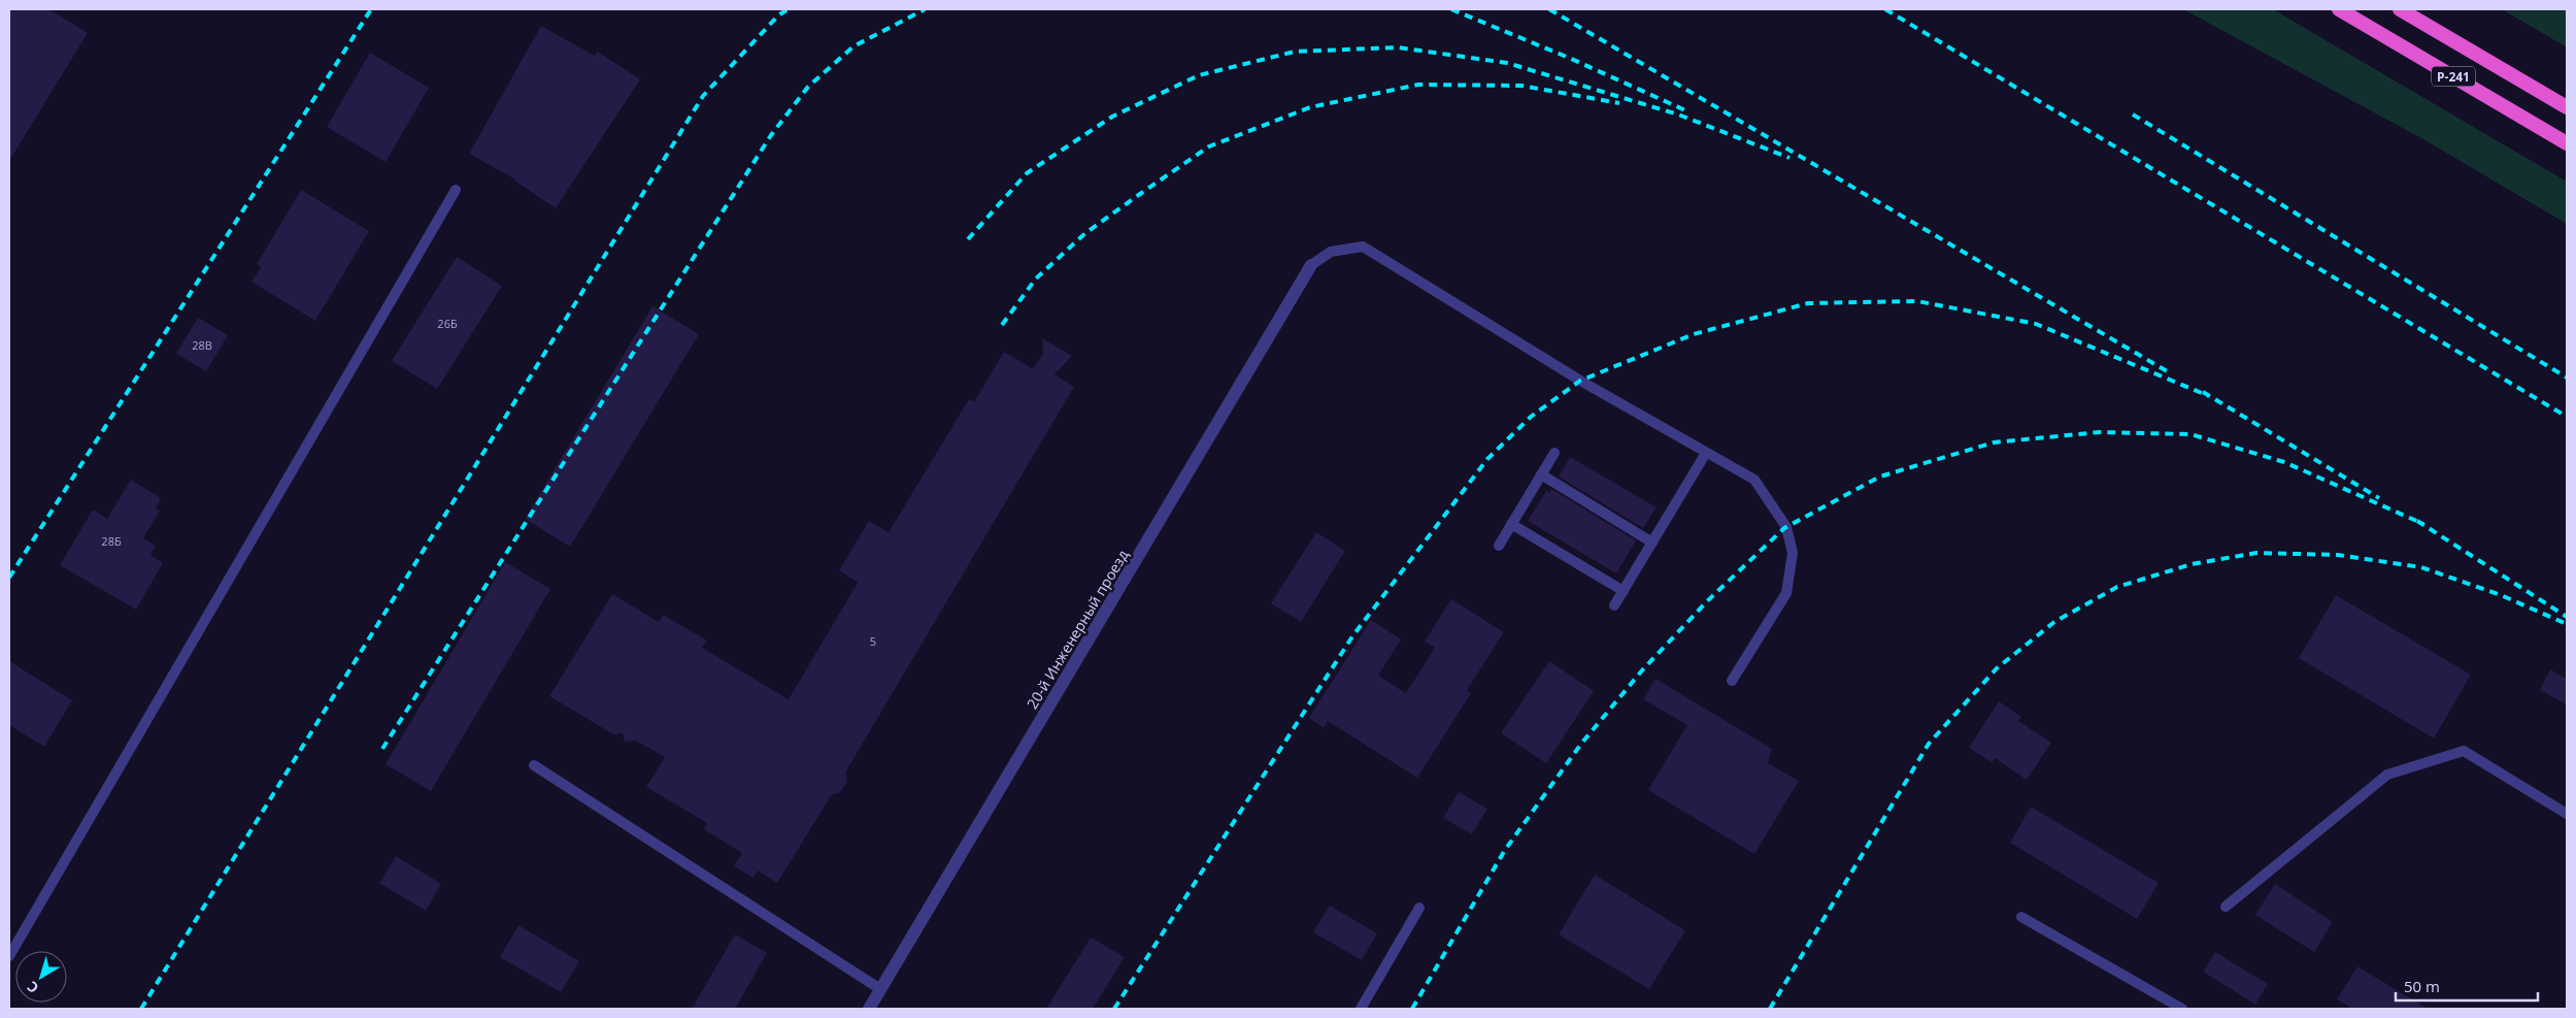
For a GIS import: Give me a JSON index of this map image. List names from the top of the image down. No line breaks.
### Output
{"streets":{"highway":["Р-241"],"street":["20-й Инженерный проезд"]},"house_numbers":["26Б","28В","28Б","5"],"scale_bar":"50 m","north":"bottom left"}
